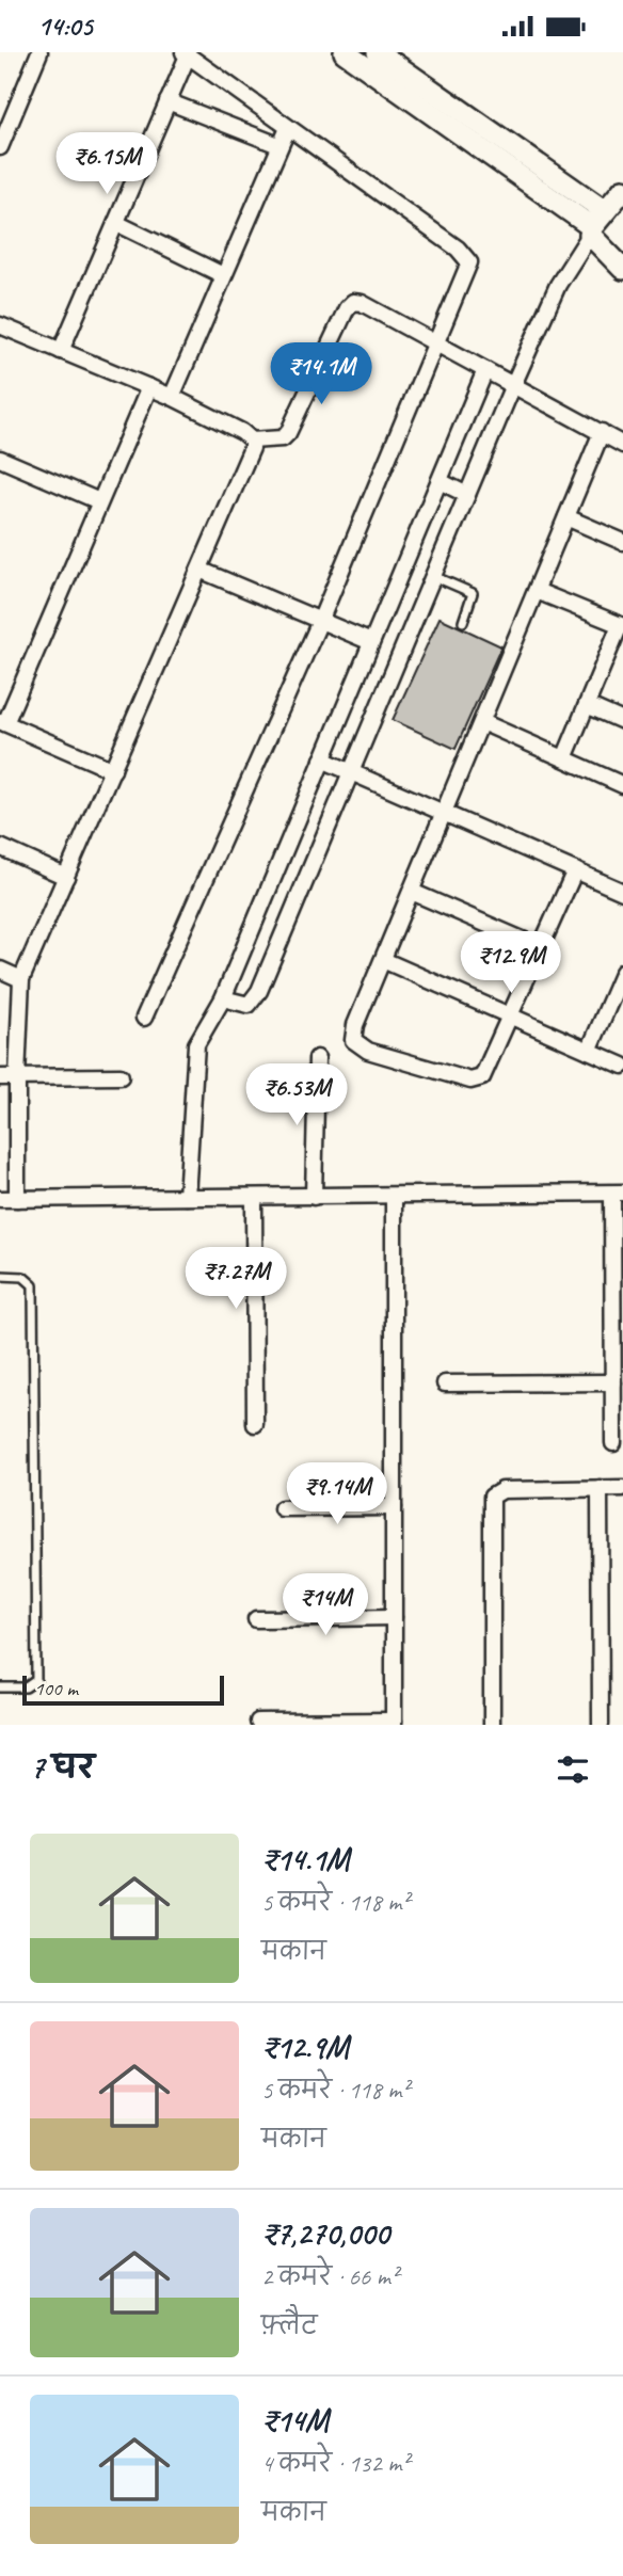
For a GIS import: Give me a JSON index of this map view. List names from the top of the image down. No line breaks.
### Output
{"scale_bar":"100 m","page":{"status":"14:05","price":["₹6.15M","₹14.1M","₹12.9M","₹6.53M","₹7.27M","₹9.14M","₹14M"],"scale":"100 m","heading":"7 घर","list":[{"name":"₹14.1M","note":"5 कमरे · 118 m² · मकान"},{"name":"₹12.9M","note":"5 कमरे · 118 m² · मकान"},{"name":"₹7,270,000","note":"2 कमरे · 66 m² · फ़्लैट"},{"name":"₹14M","note":"4 कमरे · 132 m² · मकान"}]}}
